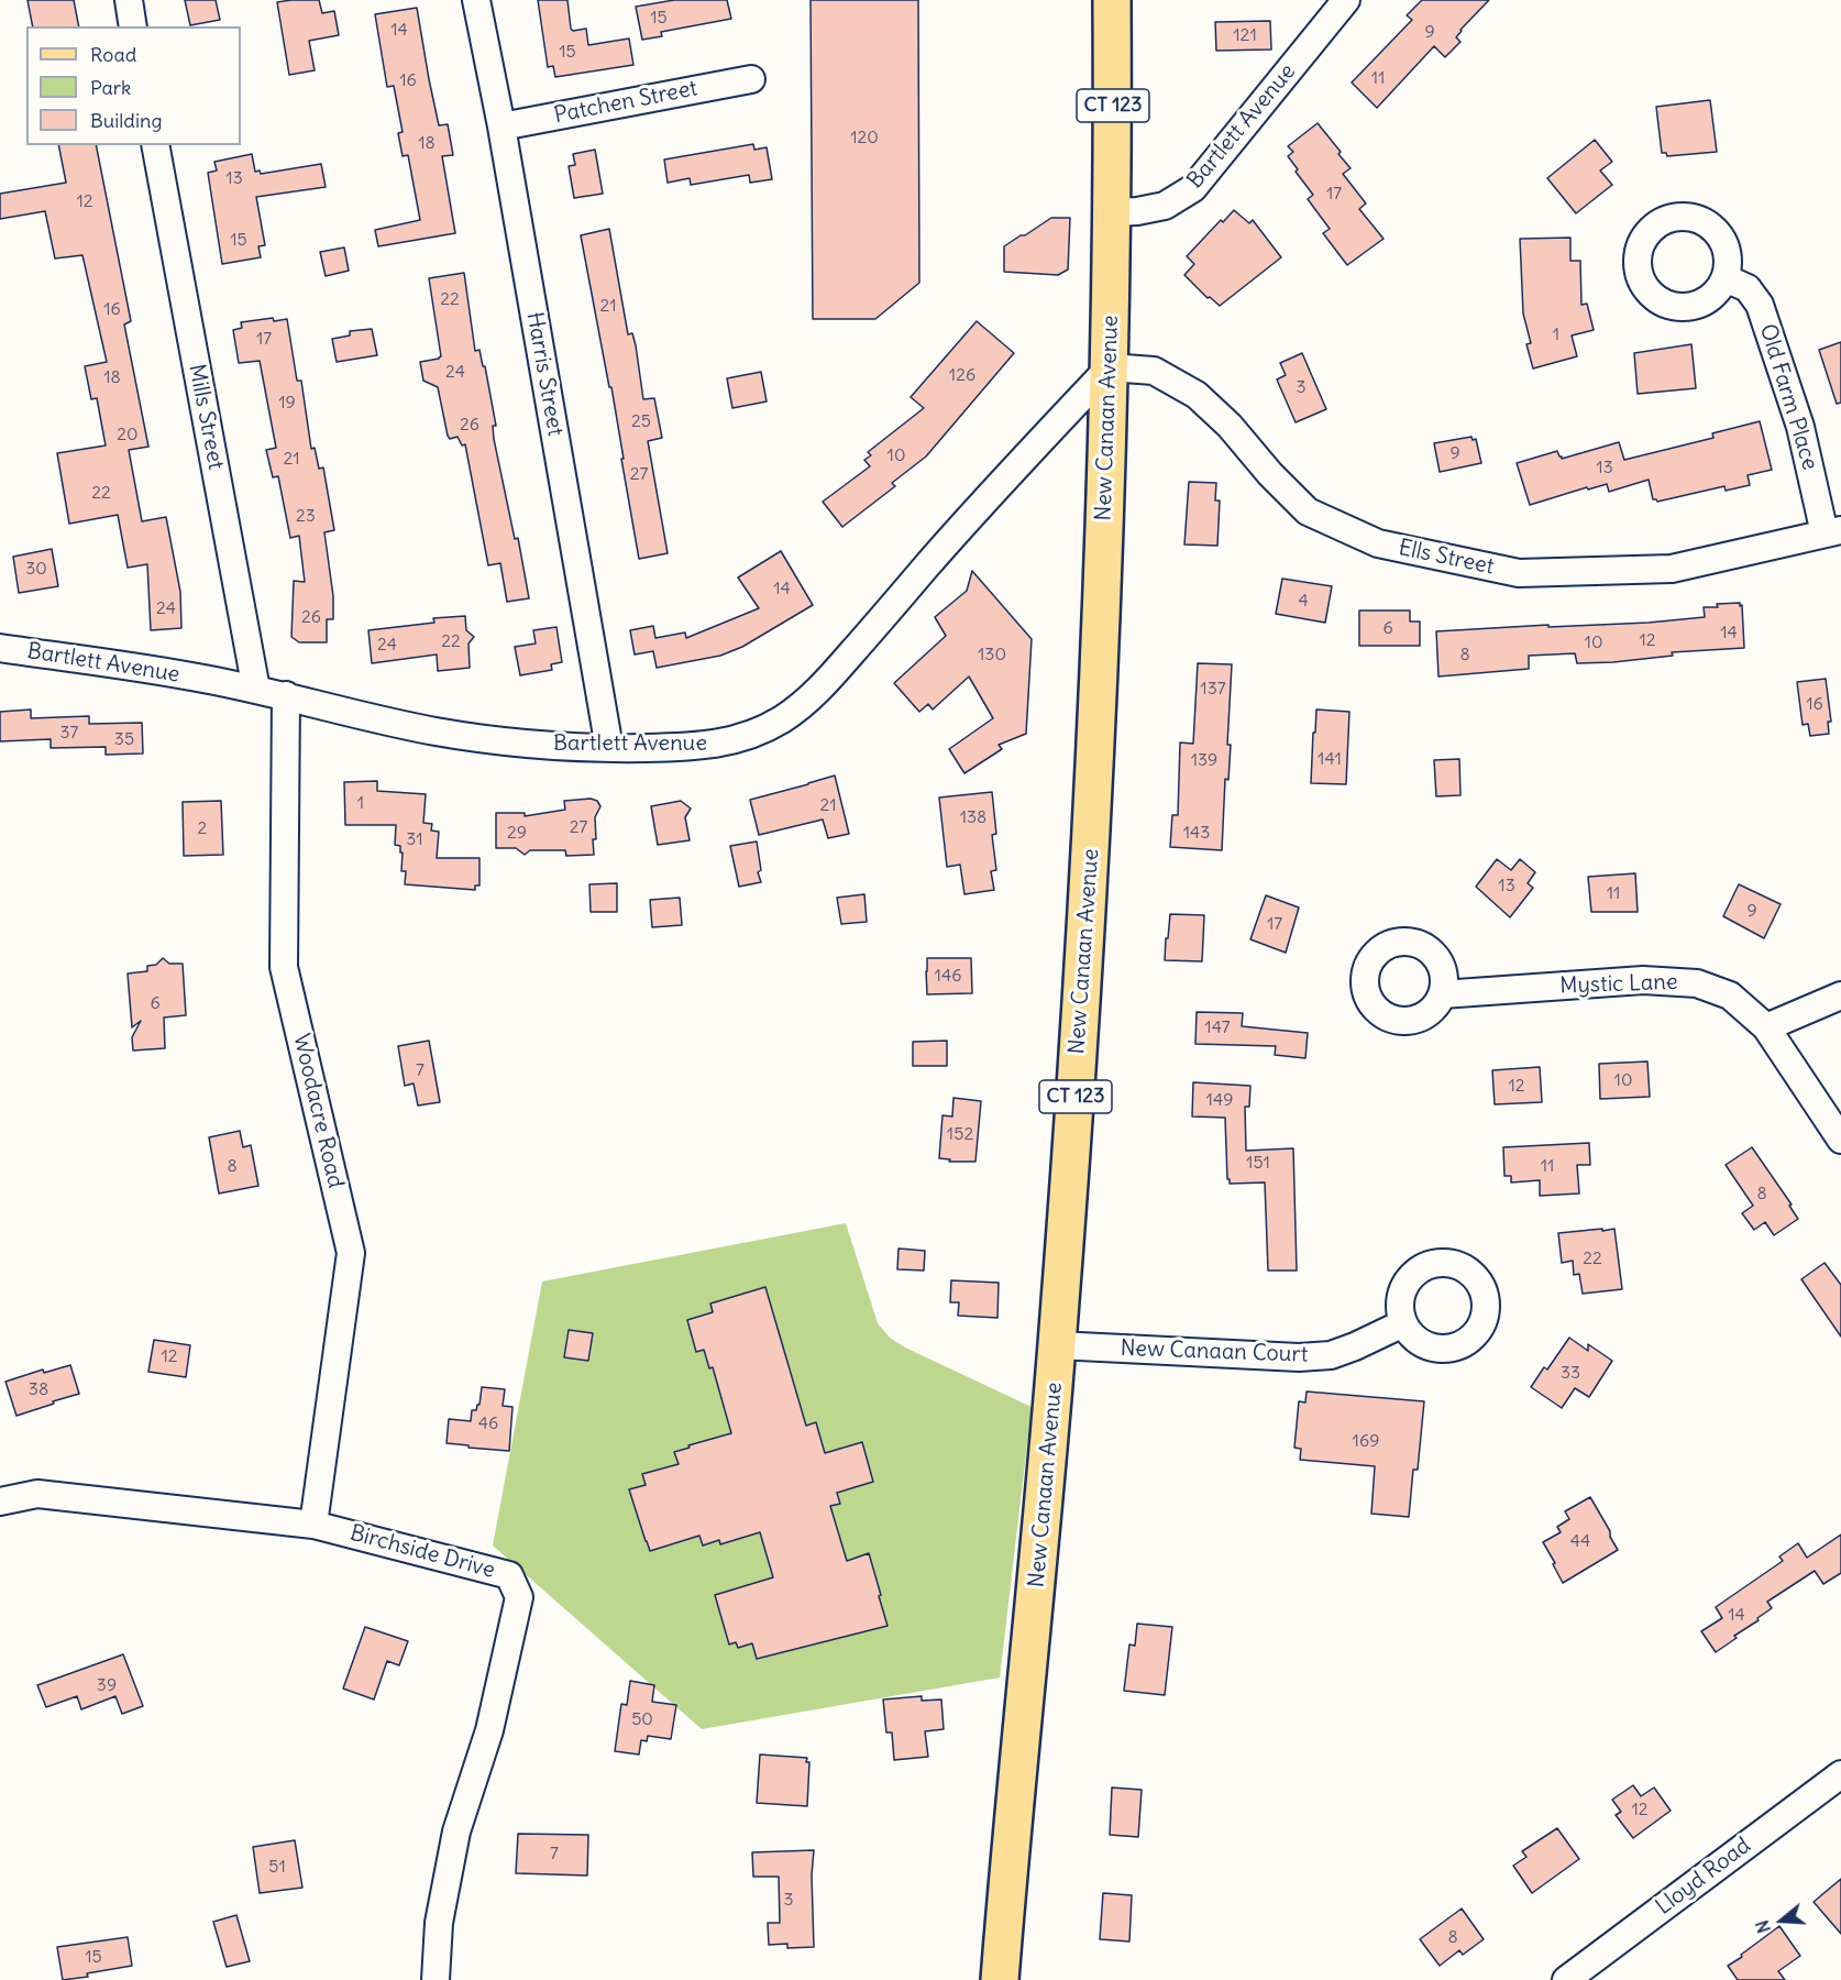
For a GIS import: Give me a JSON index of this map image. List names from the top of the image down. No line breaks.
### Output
{"streets":{"main road":["CT 123","New Canaan Avenue"],"street":["Patchen Street","Bartlett Avenue","Harris Street","Old Farm Place","Mills Street","Ells Street","Mystic Lane","Woodacre Road","New Canaan Court","Birchside Drive","Lloyd Road"]},"crossings":[["Patchen Street","Harris Street"],["Bartlett Avenue","Harris Street"],["Bartlett Avenue","Mills Street"],["Bartlett Avenue","New Canaan Avenue"],["Bartlett Avenue","Ells Street"],["Bartlett Avenue","Woodacre Road"],["Old Farm Place","Ells Street"],["New Canaan Avenue","Ells Street"],["New Canaan Avenue","New Canaan Court"],["Woodacre Road","Birchside Drive"]],"house_numbers":["15","14","9","121","15","11","16","120","18","13","17","12","15","22","21","16","1","17","24","126","18","3","19","25","26","20","9","10","21","13","27","22","23","30","14","4","24","26","6","14","12","22","10","24","130","8","137","16","37","35","141","139","1","21","138","27","2","29","143","31","13","11","9","17","146","6","147","7","10","12","149","152","151","8","11","8","22","12","33","38","46","169","44","14","39","50","12","7","51","3","8","15"],"legend":["Road","Park","Building"],"north":"left"}
